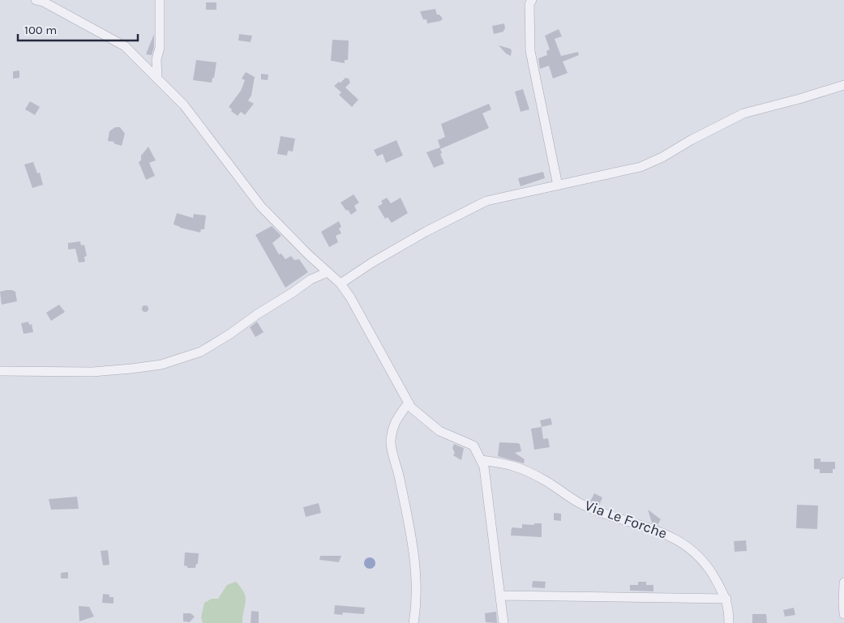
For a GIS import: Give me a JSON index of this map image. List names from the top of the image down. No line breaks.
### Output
{"streets":{"street":["Via Le Forche"]},"scale_bar":"100 m"}
